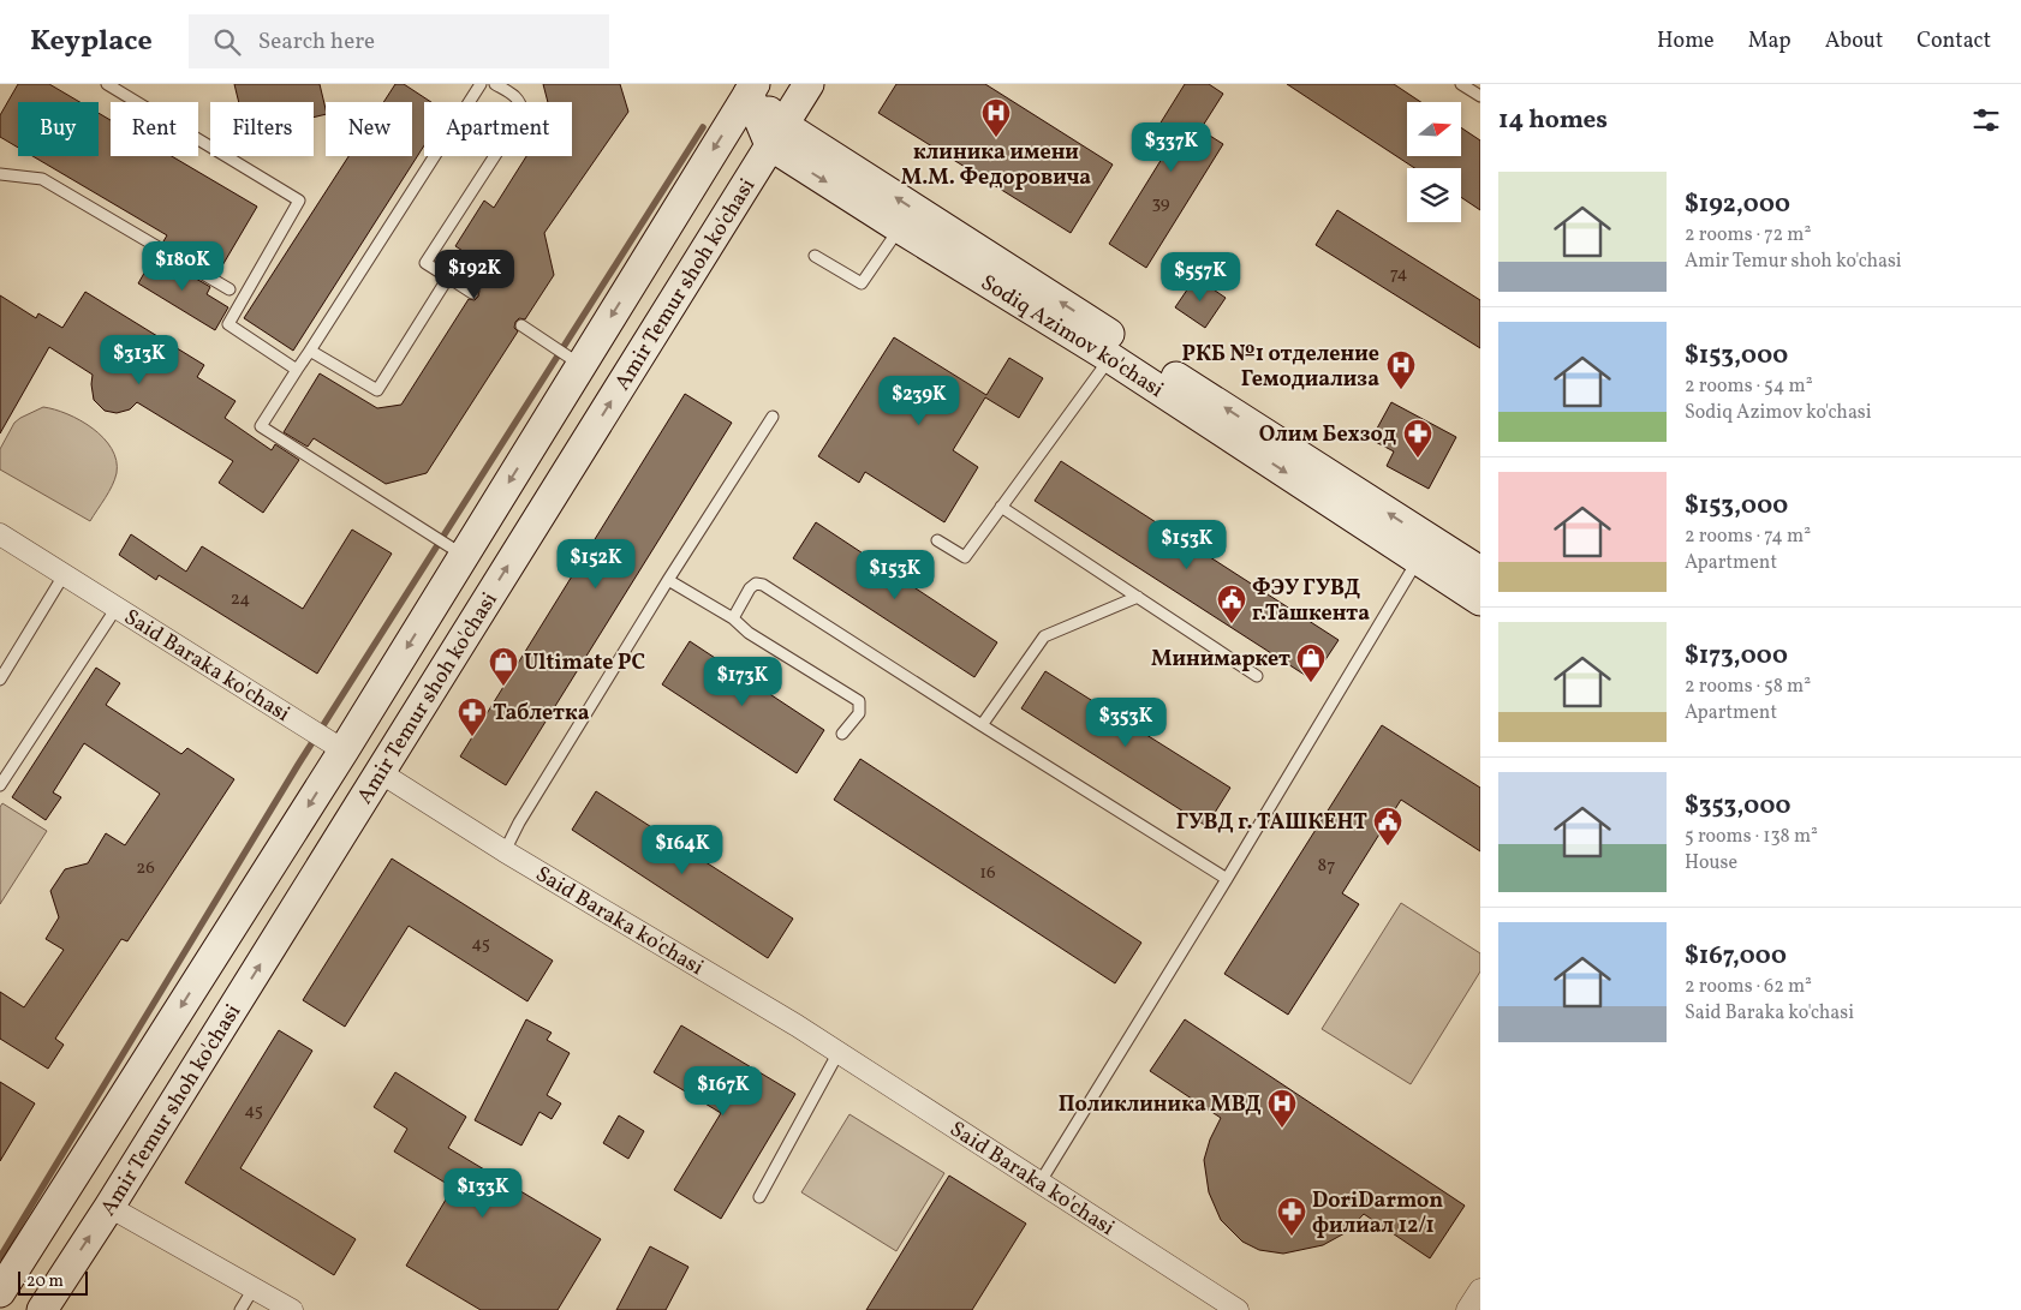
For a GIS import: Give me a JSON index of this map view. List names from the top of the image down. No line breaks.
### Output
{"streets":{"main road":["Amir Temur shoh ko'chasi","Sodiq Azimov ko'chasi","Said Baraka ko'chasi"]},"crossings":[["Amir Temur shoh ko'chasi","Sodiq Azimov ko'chasi"],["Amir Temur shoh ko'chasi","Said Baraka ko'chasi"]],"places":{"hospital":["клиника имени М.М. Федоровича","РКБ №1 отделение Гемодиализа","Поликлиника МВД"],"pharmacy":["Олим Бехзод","Таблетка","DoriDarmon филиал 12/1"],"public building":["ФЭУ ГУВД г.Ташкента","ГУВД г. ТАШКЕНТ"],"shop":["Минимаркет","Ultimate PC"]},"house_numbers":["39","74","24","87","26","16","45","45"],"scale_bar":"20 m","north":"right","page":{"header":"Keyplace","search":"Search here","nav":["Home","Map","About","Contact"],"heading":"14 homes","chip":["Buy","Rent","Filters","New","Apartment"],"price":["$337K","$180K","$192K","$557K","$313K","$239K","$153K","$152K","$153K","$173K","$353K","$164K","$167K","$133K"],"list":[{"name":"$192,000","note":"2 rooms · 72 m² · Amir Temur shoh ko'chasi"},{"name":"$153,000","note":"2 rooms · 54 m² · Sodiq Azimov ko'chasi"},{"name":"$153,000","note":"2 rooms · 74 m² · Apartment"},{"name":"$173,000","note":"2 rooms · 58 m² · Apartment"},{"name":"$353,000","note":"5 rooms · 138 m² · House"},{"name":"$167,000","note":"2 rooms · 62 m² · Said Baraka ko'chasi"}],"scale":"20 m"}}
